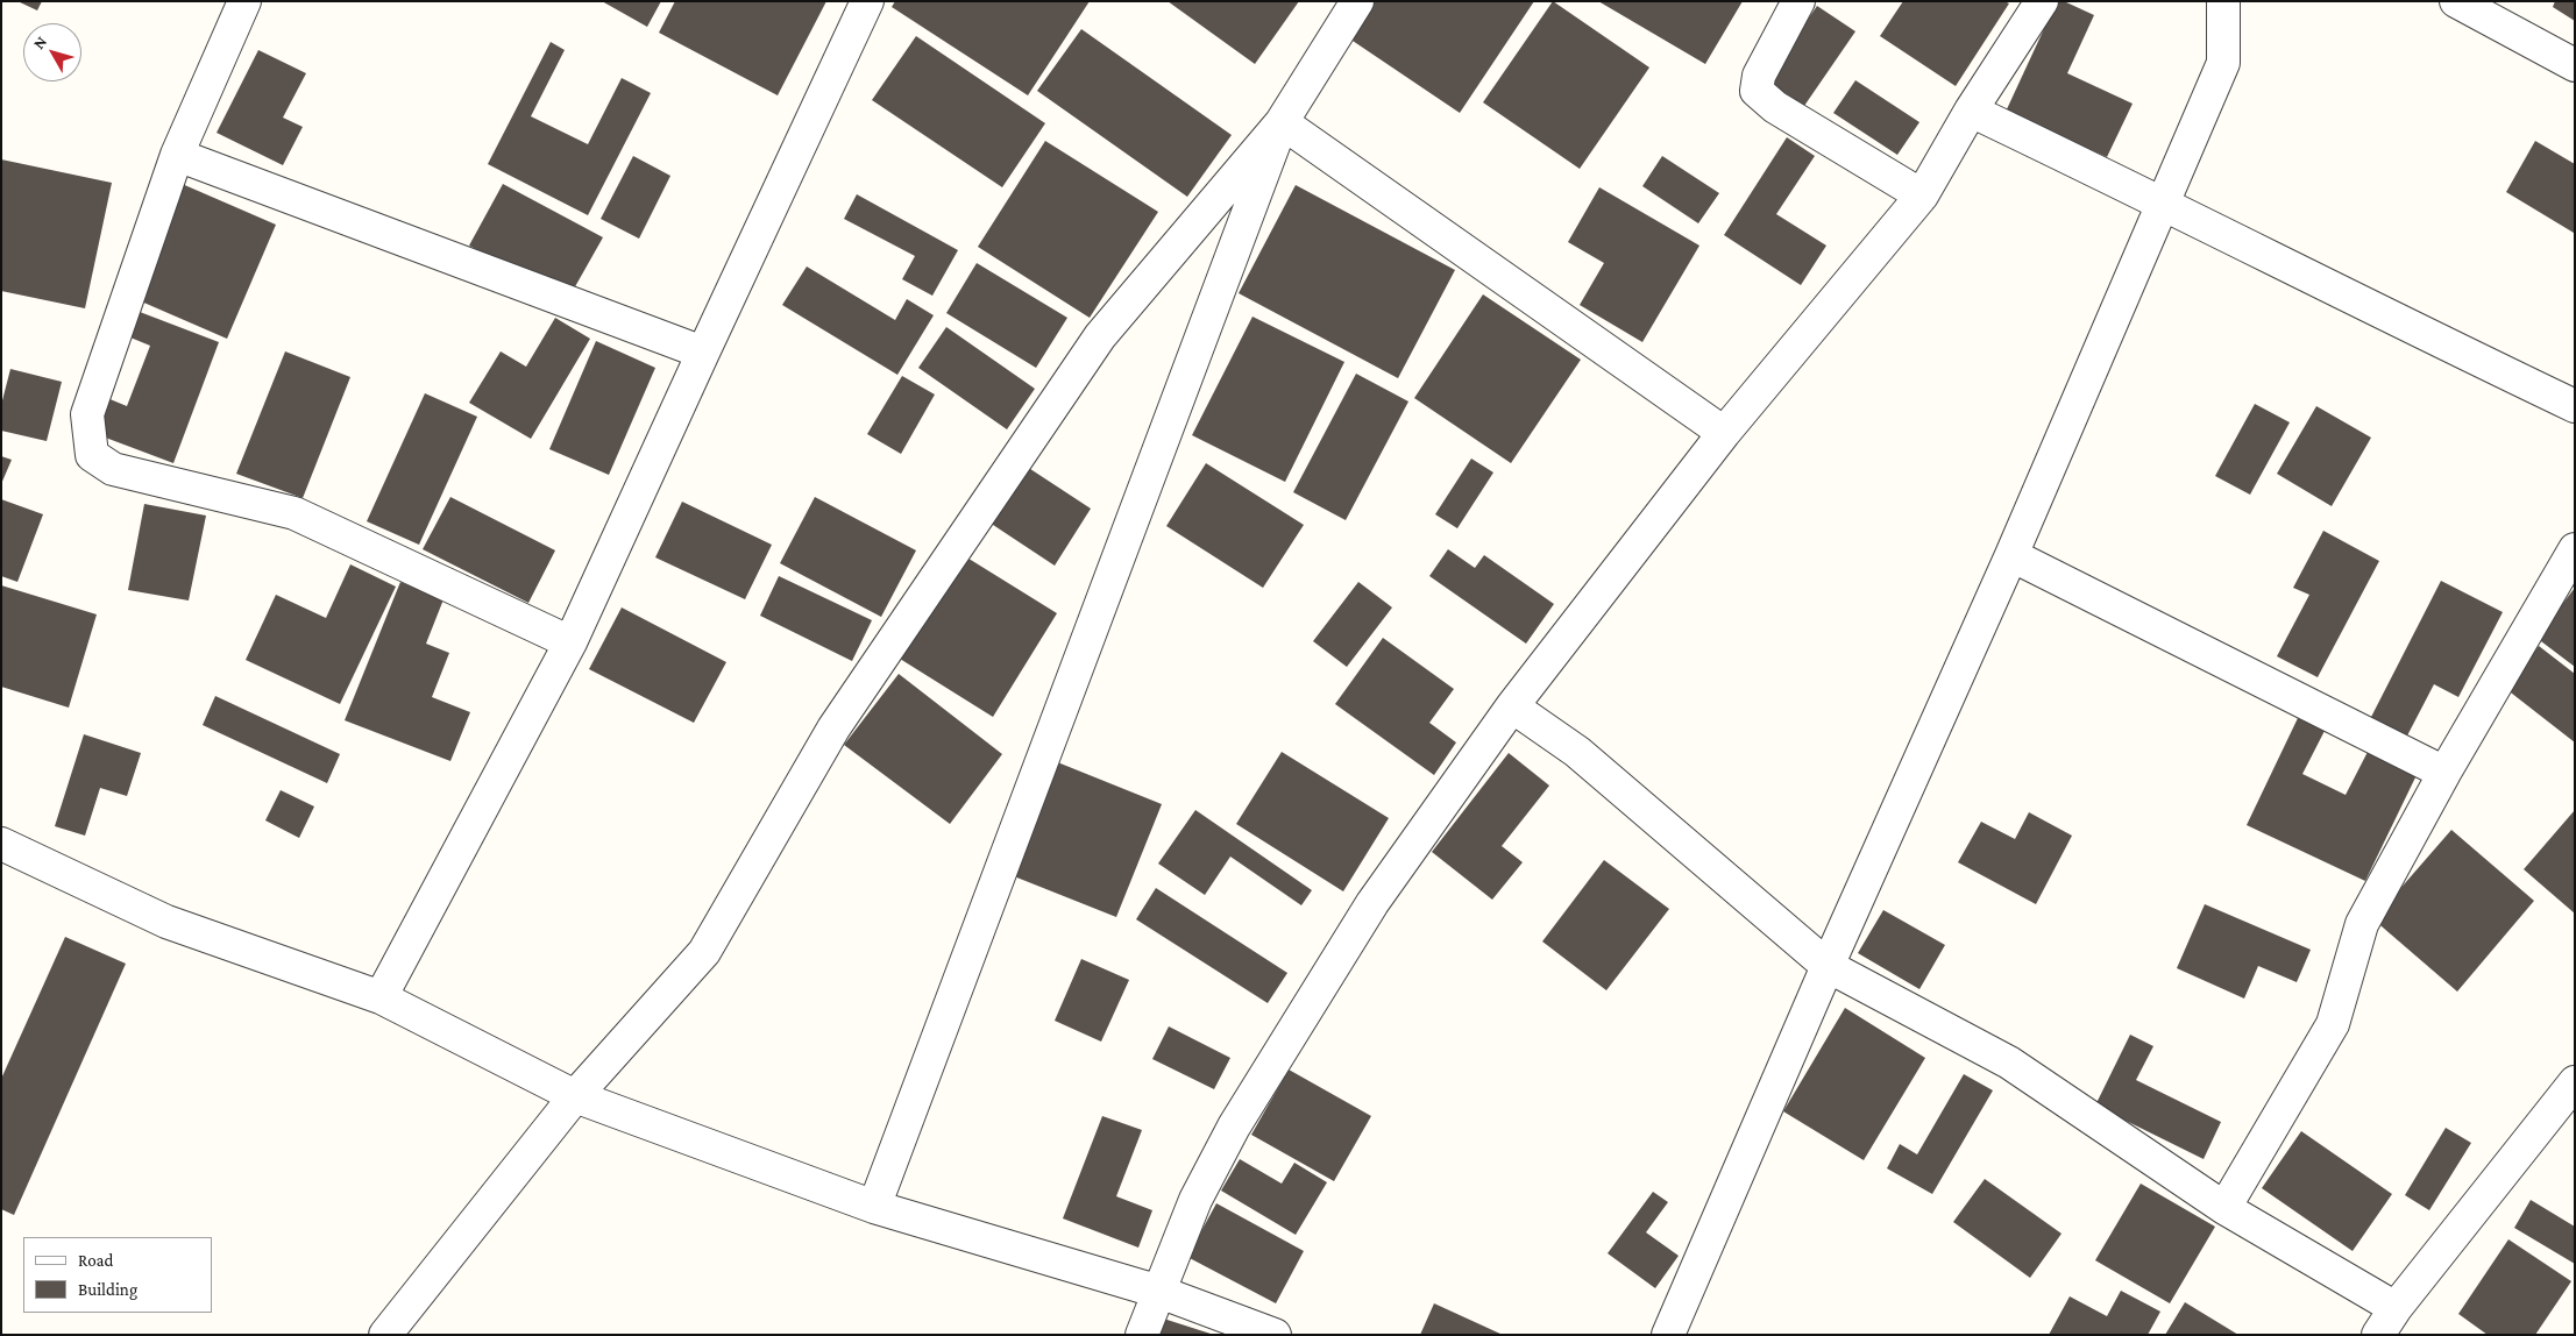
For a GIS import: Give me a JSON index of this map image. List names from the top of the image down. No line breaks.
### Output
{"legend":["Road","Building"],"north":"top left"}
